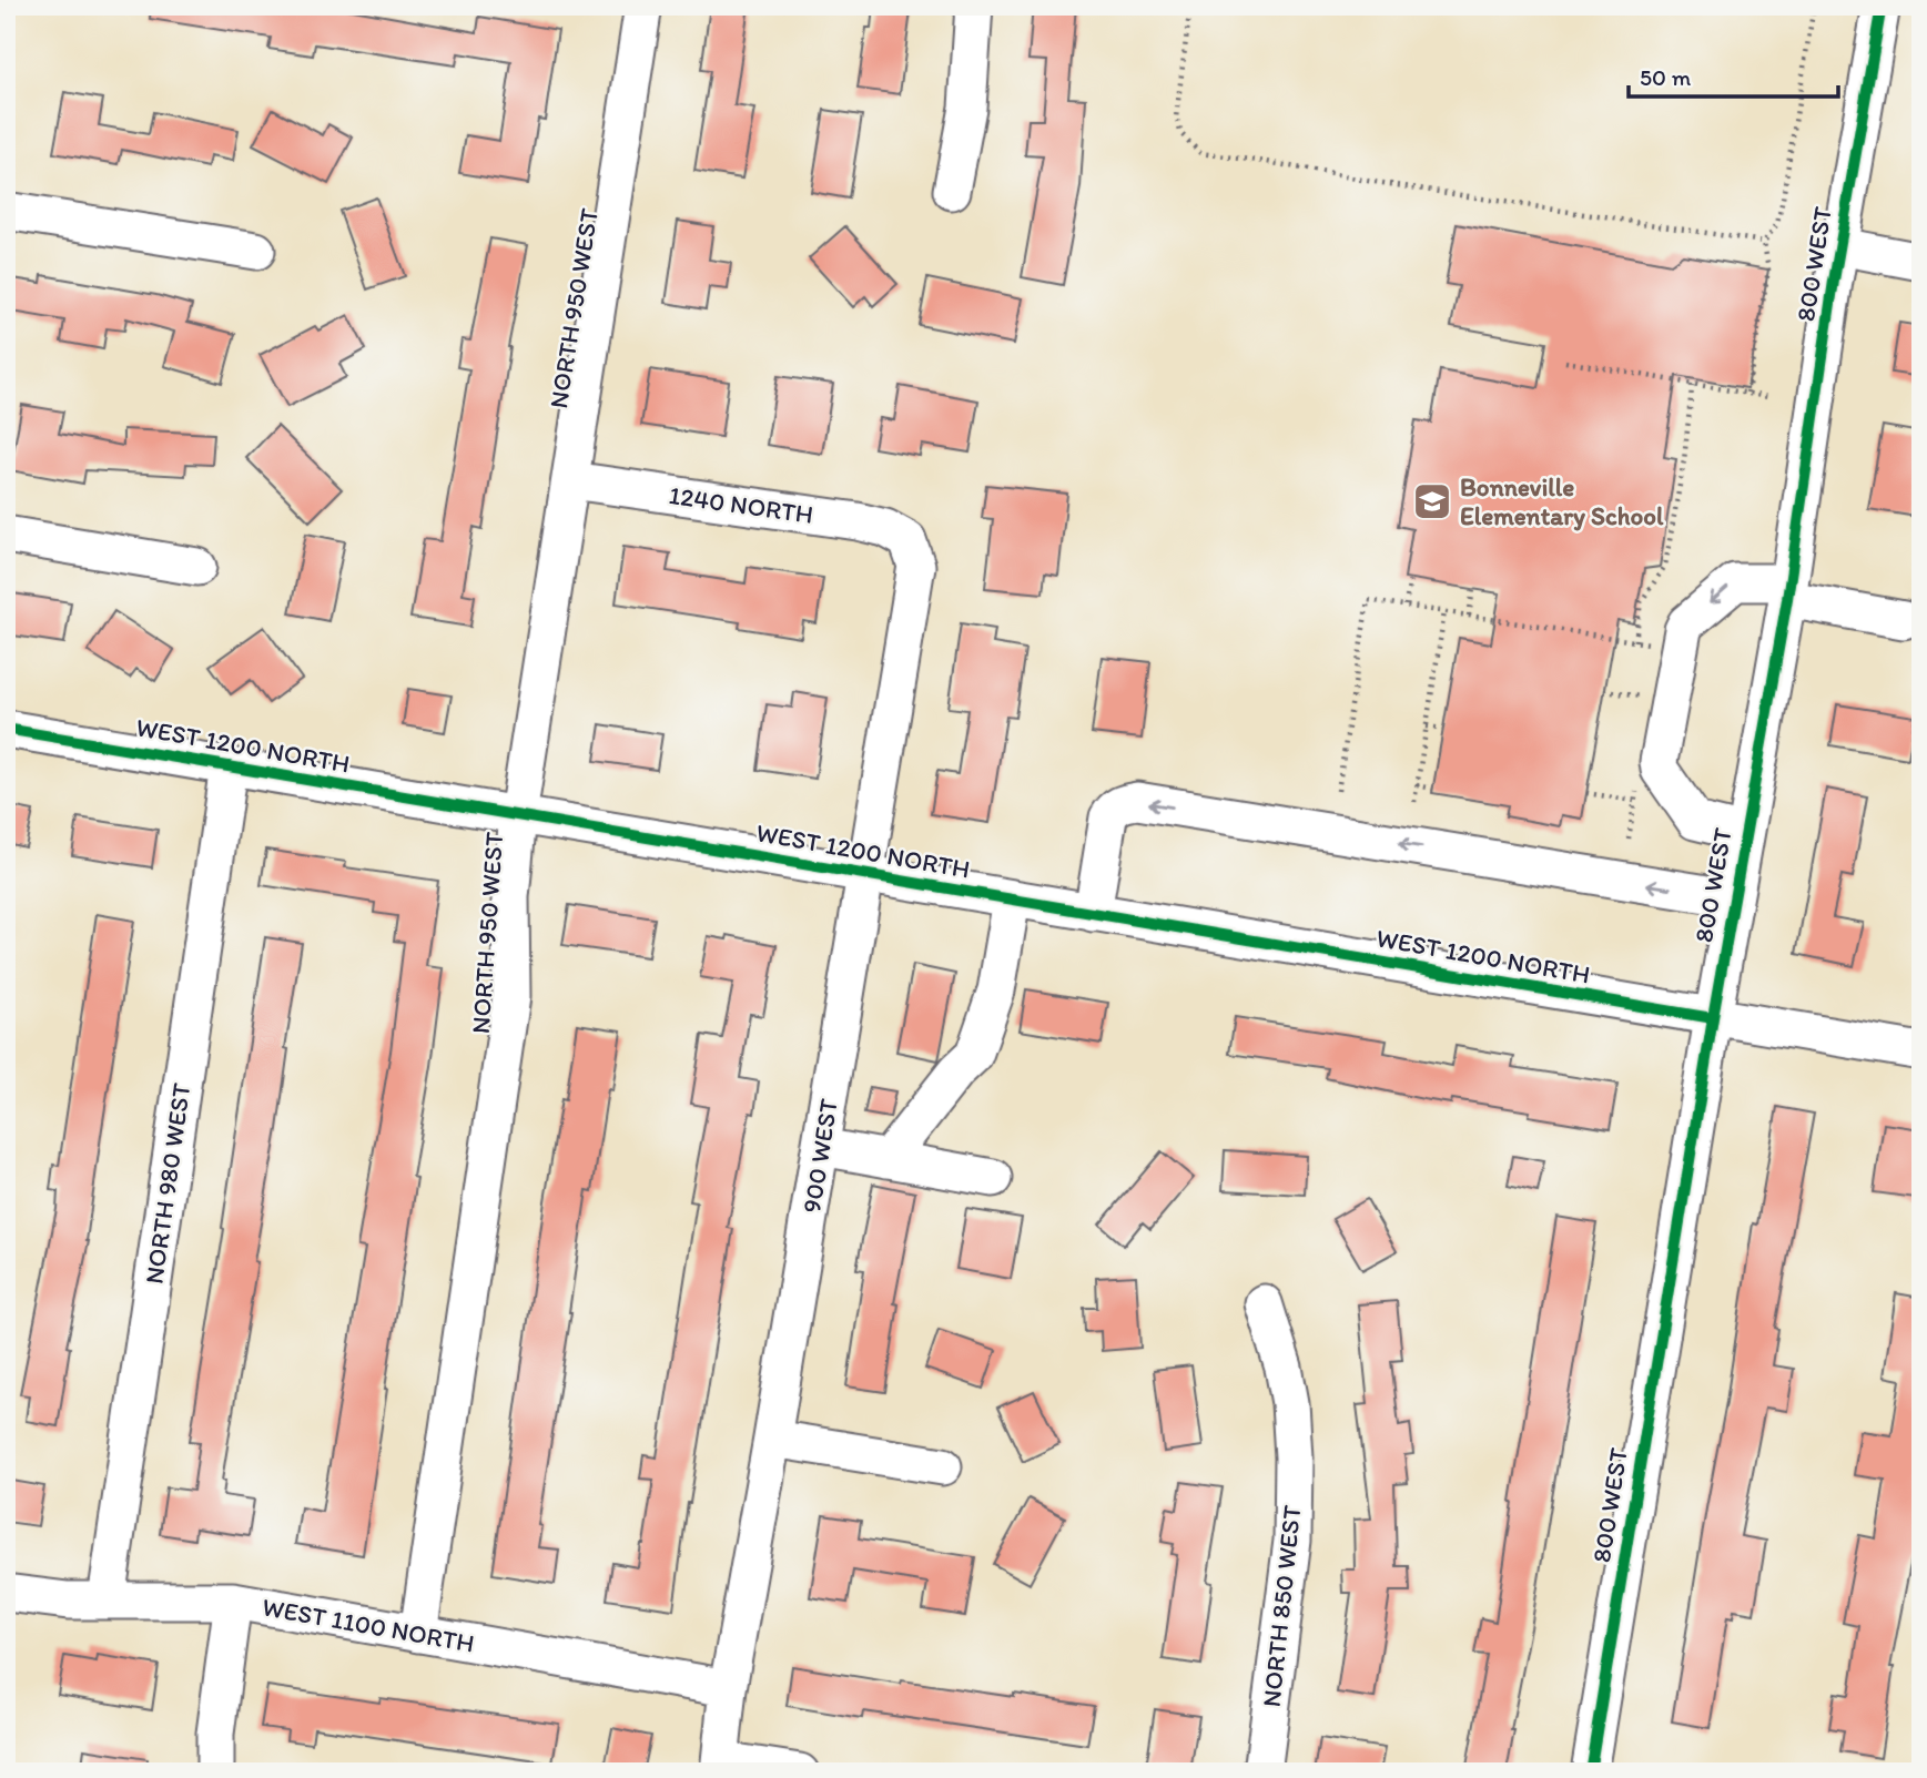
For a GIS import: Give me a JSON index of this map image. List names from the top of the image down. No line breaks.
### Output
{"streets":{"street":["800 WEST","NORTH 950 WEST","1240 NORTH","WEST 1200 NORTH","900 WEST","NORTH 980 WEST","NORTH 850 WEST","WEST 1100 NORTH"]},"crossings":[["800 WEST","WEST 1200 NORTH"],["NORTH 950 WEST","1240 NORTH"],["NORTH 950 WEST","WEST 1200 NORTH"],["NORTH 950 WEST","WEST 1100 NORTH"],["1240 NORTH","900 WEST"],["WEST 1200 NORTH","900 WEST"],["WEST 1200 NORTH","NORTH 980 WEST"],["900 WEST","WEST 1100 NORTH"],["NORTH 980 WEST","WEST 1100 NORTH"]],"places":{"school or university":["Bonneville Elementary School"]},"scale_bar":"50 m"}
